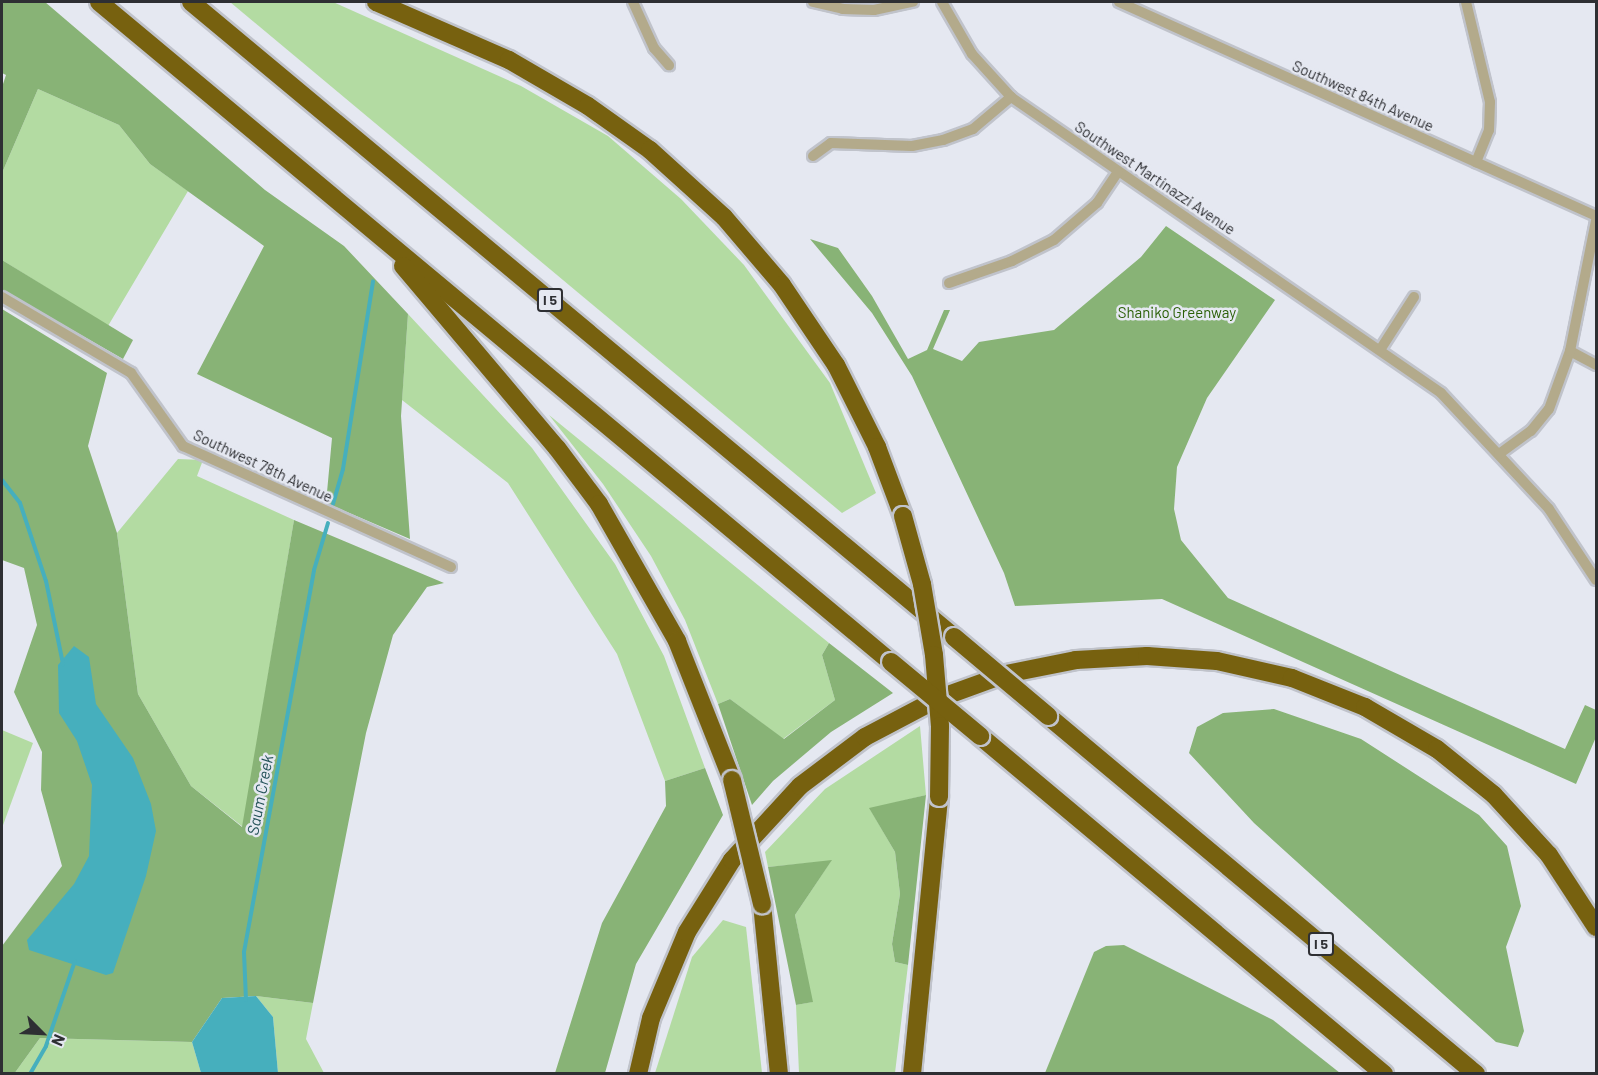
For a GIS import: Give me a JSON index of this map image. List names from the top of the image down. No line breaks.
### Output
{"streets":{"highway":["I 5"],"street":["Southwest 84th Avenue","Southwest Martinazzi Avenue","Southwest 78th Avenue"]},"water":["Saum Creek"],"parks":["Shaniko Greenway"],"north":"bottom right"}
